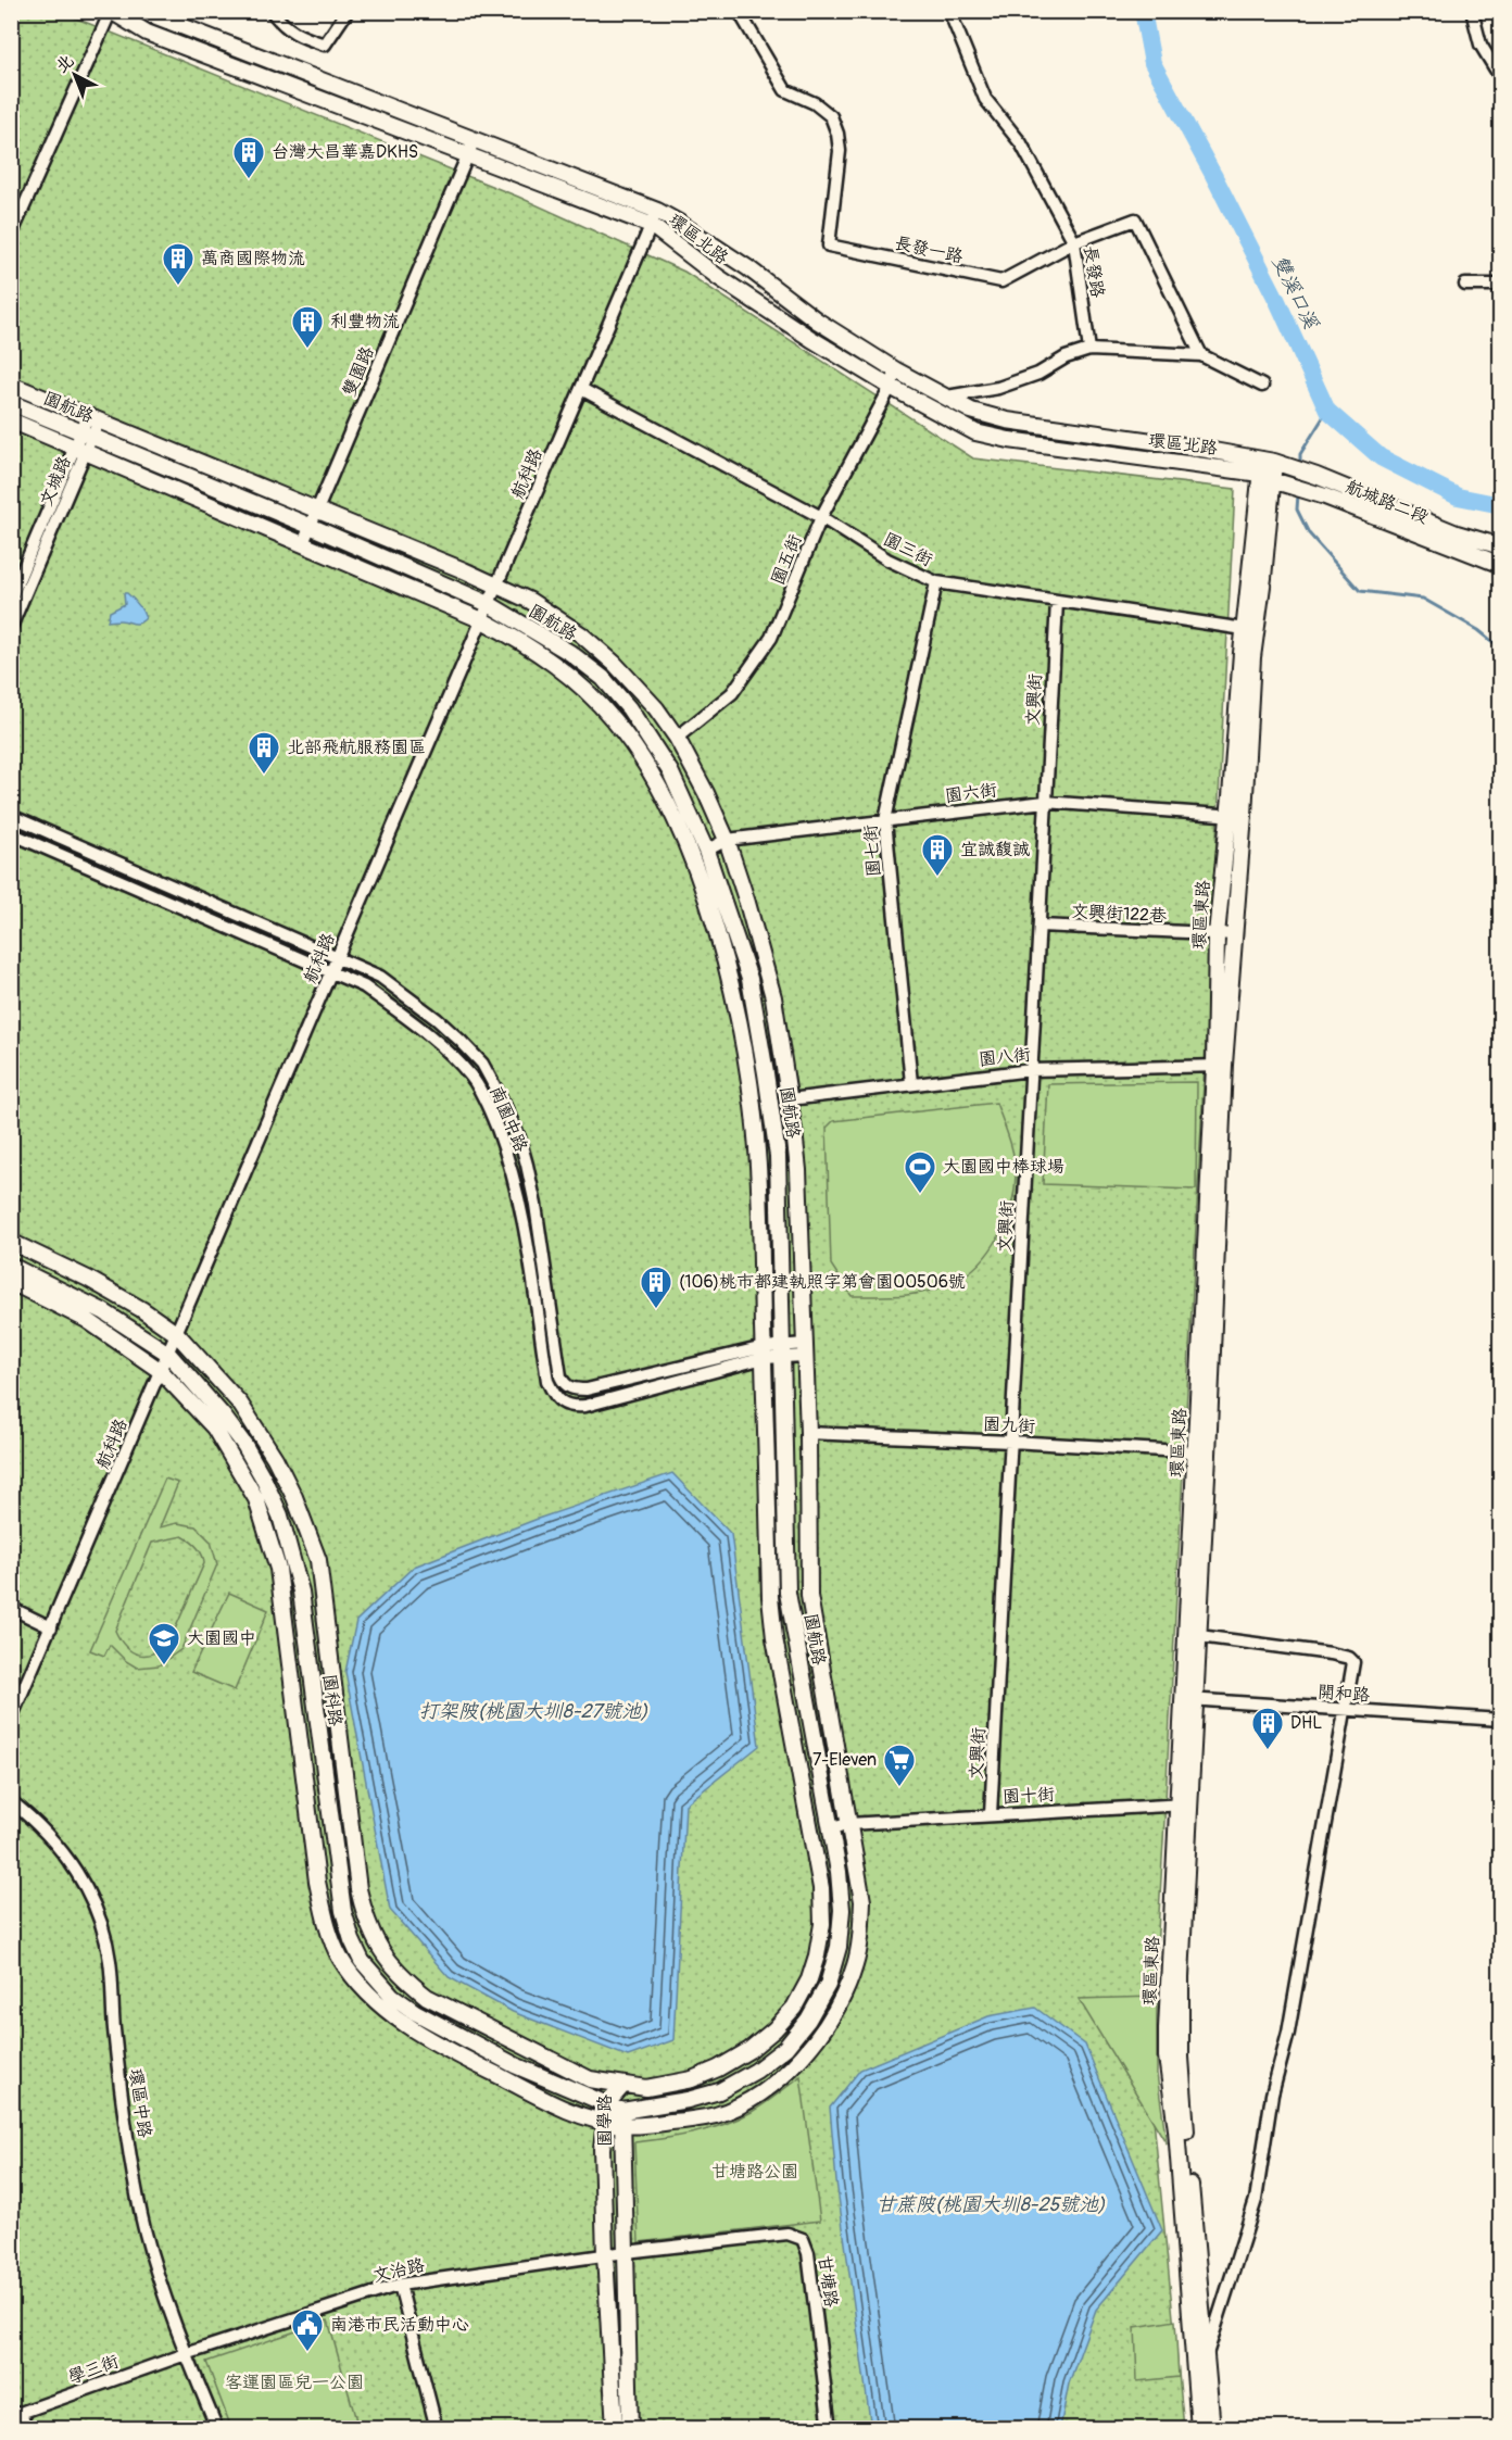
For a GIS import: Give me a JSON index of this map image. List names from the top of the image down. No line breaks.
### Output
{"streets":{"street":["環區北路","長發一路","長發路","雙園路","園航路","航科路","文城路","航城路二段","園三街","園五街","文興街","園六街","園七街","文興街122巷","環區東路","園八街","南園中路","園九街","開和路","園科路","園十街","環區中路","園學路","文治路","甘塘路","學三街"]},"crossings":[["環區北路","雙園路"],["環區北路","航科路"],["環區北路","航城路二段"],["環區北路","園五街"],["環區北路","環區東路"],["長發一路","長發路"],["雙園路","園航路"],["園航路","航科路"],["園航路","文城路"],["園航路","園六街"],["園航路","南園中路"],["園航路","園科路"],["園航路","園十街"],["園航路","園學路"],["航科路","園三街"],["航科路","南園中路"],["航科路","園科路"],["航城路二段","環區東路"],["園三街","園五街"],["園三街","文興街"],["園三街","園七街"],["園三街","環區東路"],["文興街","園六街"],["文興街","文興街122巷"],["文興街","園八街"],["文興街","園九街"],["文興街","園十街"],["園六街","園七街"],["園六街","環區東路"],["園七街","園八街"],["文興街122巷","環區東路"],["環區東路","園八街"],["環區東路","園九街"],["環區東路","開和路"],["環區東路","園十街"],["園科路","園學路"],["環區中路","文治路"],["環區中路","學三街"],["園學路","文治路"],["園學路","甘塘路"],["文治路","甘塘路"],["文治路","學三街"]],"water":["雙溪口溪","打架陂(桃園大圳8-27號池)","甘蔗陂(桃園大圳8-25號池)"],"parks":["甘塘路公園","客運園區兒一公園"],"places":{"building":["台灣大昌華嘉DKHS","萬商國際物流","利豐物流","北部飛航服務園區","宜誠馥誠","(106)桃市都建執照字第會園00506號","DHL"],"sports":["大園國中棒球場"],"school or university":["大園國中"],"supermarket":["7-Eleven"],"public building":["南港市民活動中心"]},"north":"top left"}
